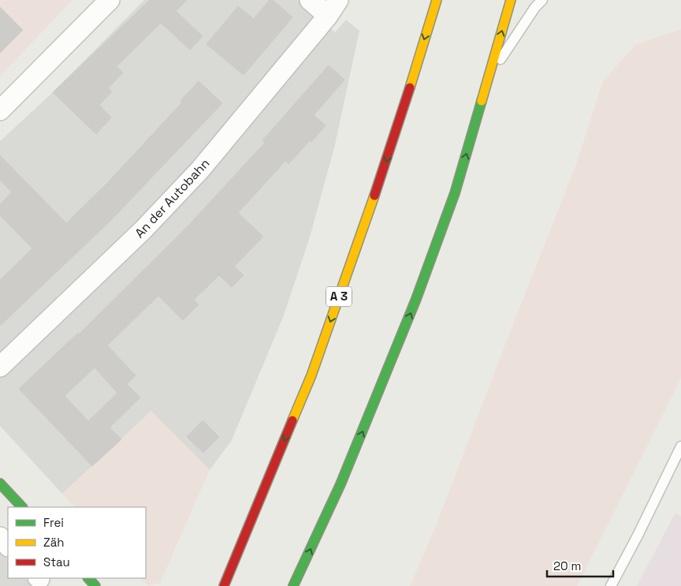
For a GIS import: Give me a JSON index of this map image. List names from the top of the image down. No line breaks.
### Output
{"streets":{"main road":["A 3"],"street":["An der Autobahn"]},"legend":["Frei","Zäh","Stau"],"scale_bar":"20 m"}
